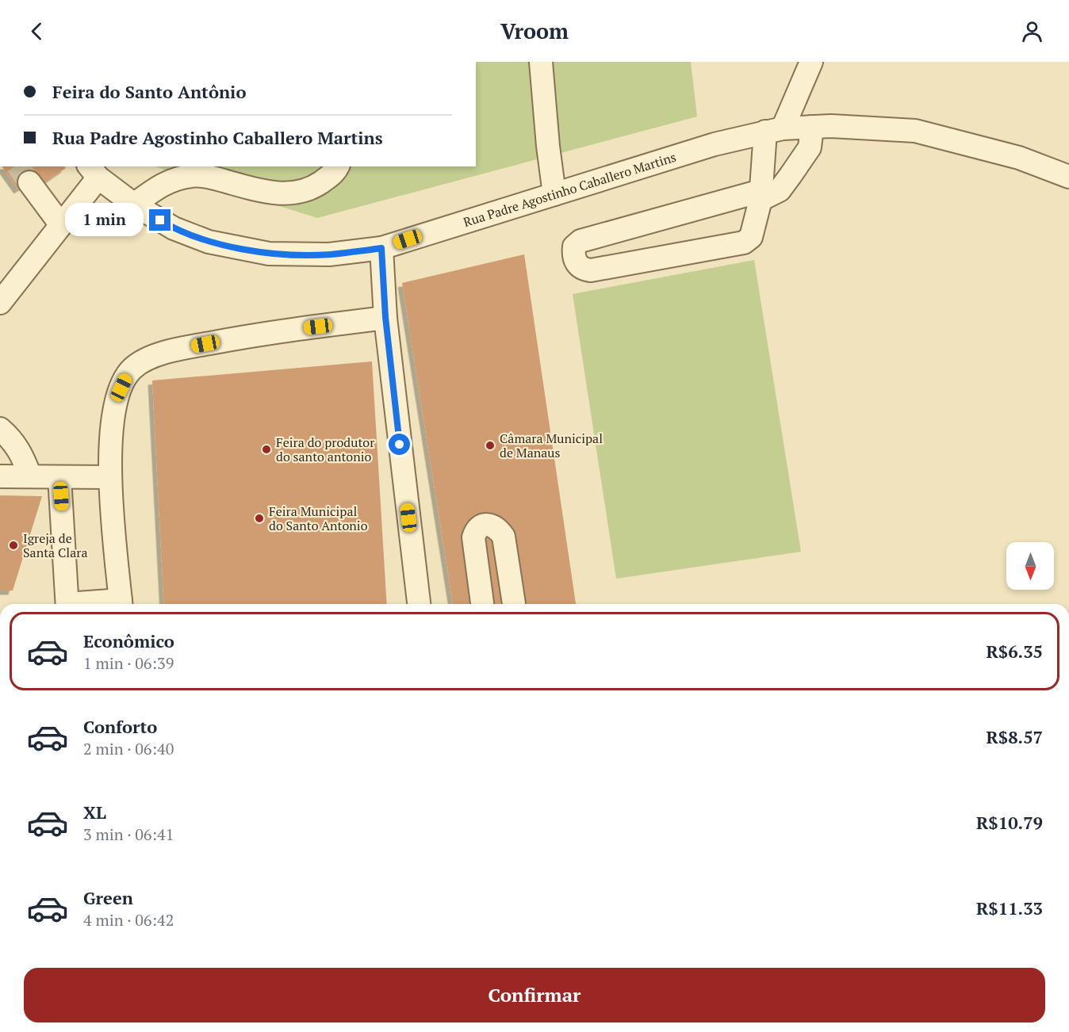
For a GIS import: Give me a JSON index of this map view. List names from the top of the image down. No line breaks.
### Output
{"streets":{"street":["Rua Padre Agostinho Caballero Martins"]},"places":["Câmara Municipal de Manaus","Feira do produtor do santo antonio","Feira Municipal do Santo Antonio","Igreja de Santa Clara"],"north":"bottom","page":{"header":"Vroom","banner":["Feira do Santo Antônio","Rua Padre Agostinho Caballero Martins"],"bubble":"1 min","list":[{"name":"Econômico","note":"1 min · 06:39","value":"R$6.35"},{"name":"Conforto","note":"2 min · 06:40","value":"R$8.57"},{"name":"XL","note":"3 min · 06:41","value":"R$10.79"},{"name":"Green","note":"4 min · 06:42","value":"R$11.33"}],"buttons":"Confirmar"}}
